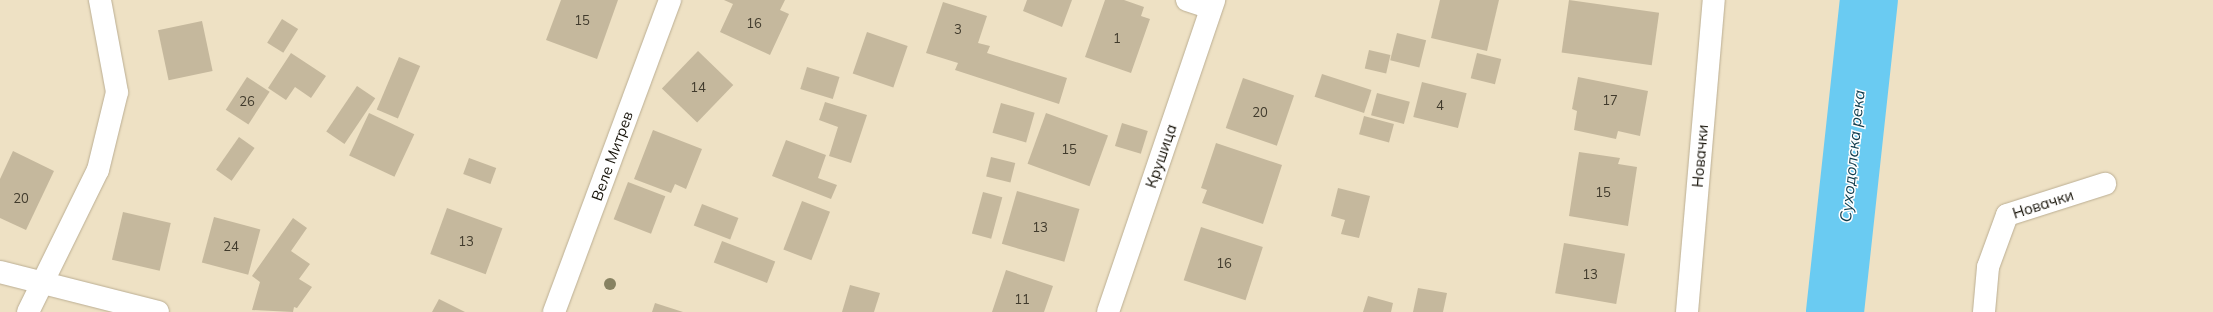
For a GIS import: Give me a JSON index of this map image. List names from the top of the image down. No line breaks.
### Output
{"streets":{"street":["Веле Митрев","Крушица","Новачки"]},"water":["Суходолска река"],"house_numbers":["15","16","3","1","14","17","26","4","20","15","15","20","13","13","24","16","13","11"]}
